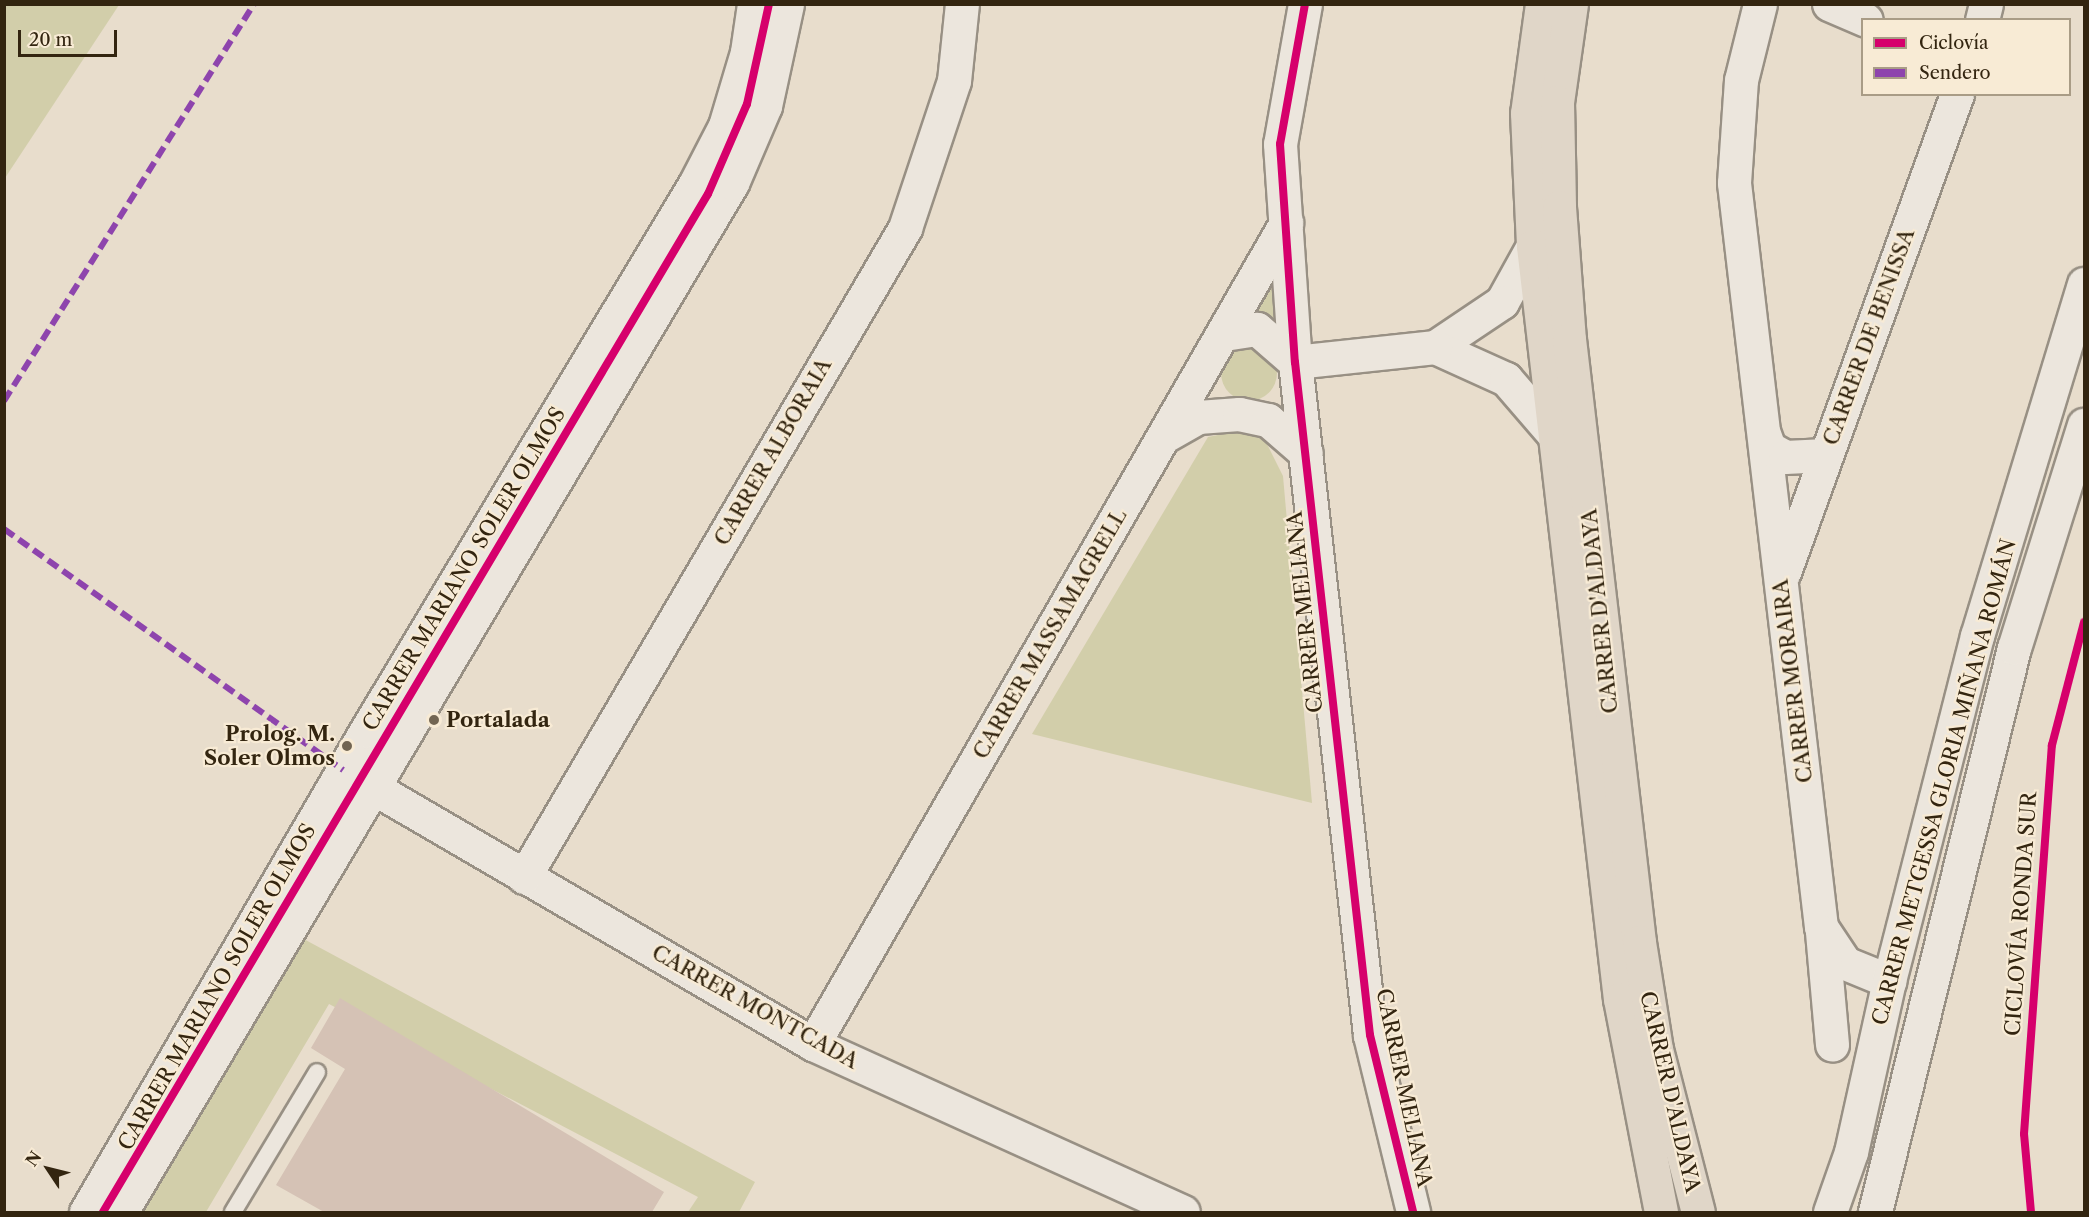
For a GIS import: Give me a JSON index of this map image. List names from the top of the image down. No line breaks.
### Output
{"streets":{"main road":["CARRER D'ALDAYA"],"street":["CARRER DE BENISSA","CARRER ALBORAIA","CARRER MARIANO SOLER OLMOS","CARRER MELIANA","CARRER MASSAMAGRELL","CARRER MORAIRA","CARRER METGESSA GLORIA MIÑANA ROMÁN","CARRER MONTCADA"],"cycle path":["CICLOVÍA RONDA SUR"]},"crossings":[["CARRER DE BENISSA","CARRER MORAIRA"],["CARRER ALBORAIA","CARRER MONTCADA"],["CARRER MARIANO SOLER OLMOS","CARRER MONTCADA"],["CARRER MELIANA","CARRER MASSAMAGRELL"],["CARRER MASSAMAGRELL","CARRER MONTCADA"],["CARRER MORAIRA","CARRER METGESSA GLORIA MIÑANA ROMÁN"]],"places":["Portalada","Prolog. M. Soler Olmos"],"legend":["Ciclovía","Sendero"],"scale_bar":"20 m","north":"top left"}
